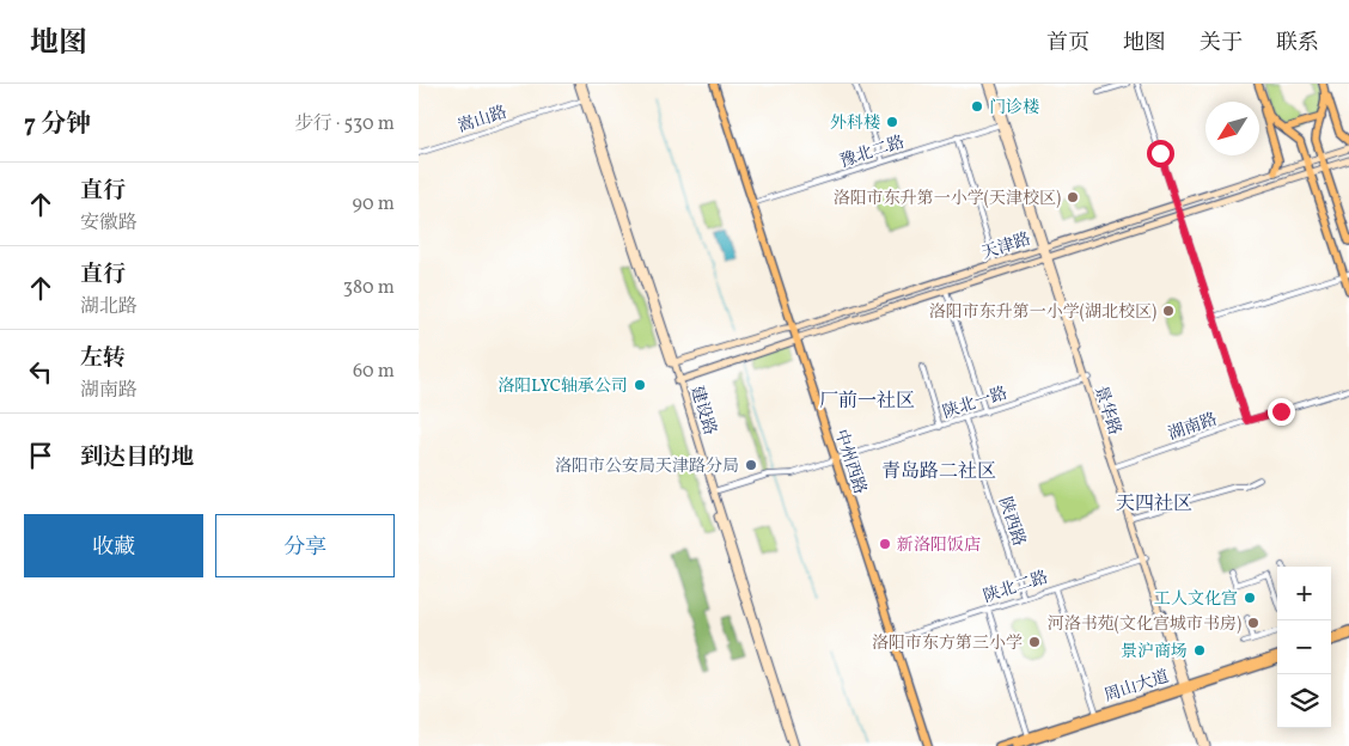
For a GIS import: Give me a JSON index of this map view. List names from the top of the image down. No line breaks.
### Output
{"streets":{"main road":["天津路","建设路","景华路","中州西路","周山大道"],"street":["嵩山路","豫北二路","陕北一路","湖南路","陕西路","陕北二路"]},"crossings":[["嵩山路","建设路"],["豫北二路","景华路"],["豫北二路","中州西路"],["天津路","建设路"],["天津路","景华路"],["天津路","中州西路"],["陕北一路","建设路"],["陕北一路","景华路"],["陕北一路","中州西路"],["陕北一路","陕西路"],["景华路","湖南路"],["景华路","陕北二路"],["景华路","周山大道"],["中州西路","陕北二路"],["陕西路","陕北二路"]],"districts":["厂前一社区","青岛路二社区","天四社区"],"places":["门诊楼","外科楼","洛阳市东升第一小学(天津校区)","洛阳市东升第一小学(湖北校区)","洛阳LYC轴承公司","洛阳市公安局天津路分局","新洛阳饭店","工人文化宫","河洛书苑(文化宫城市书房)","洛阳市东方第三小学","景沪商场"],"north":"bottom left","page":{"header":"地图","nav":["首页","地图","关于","联系"],"heading":["7 分钟","步行 · 530 m"],"list":[["直行","安徽路","90 m"],["直行","湖北路","380 m"],["左转","湖南路","60 m"],"到达目的地"],"buttons":["收藏","分享"],"map_buttons":["+","−"]}}
